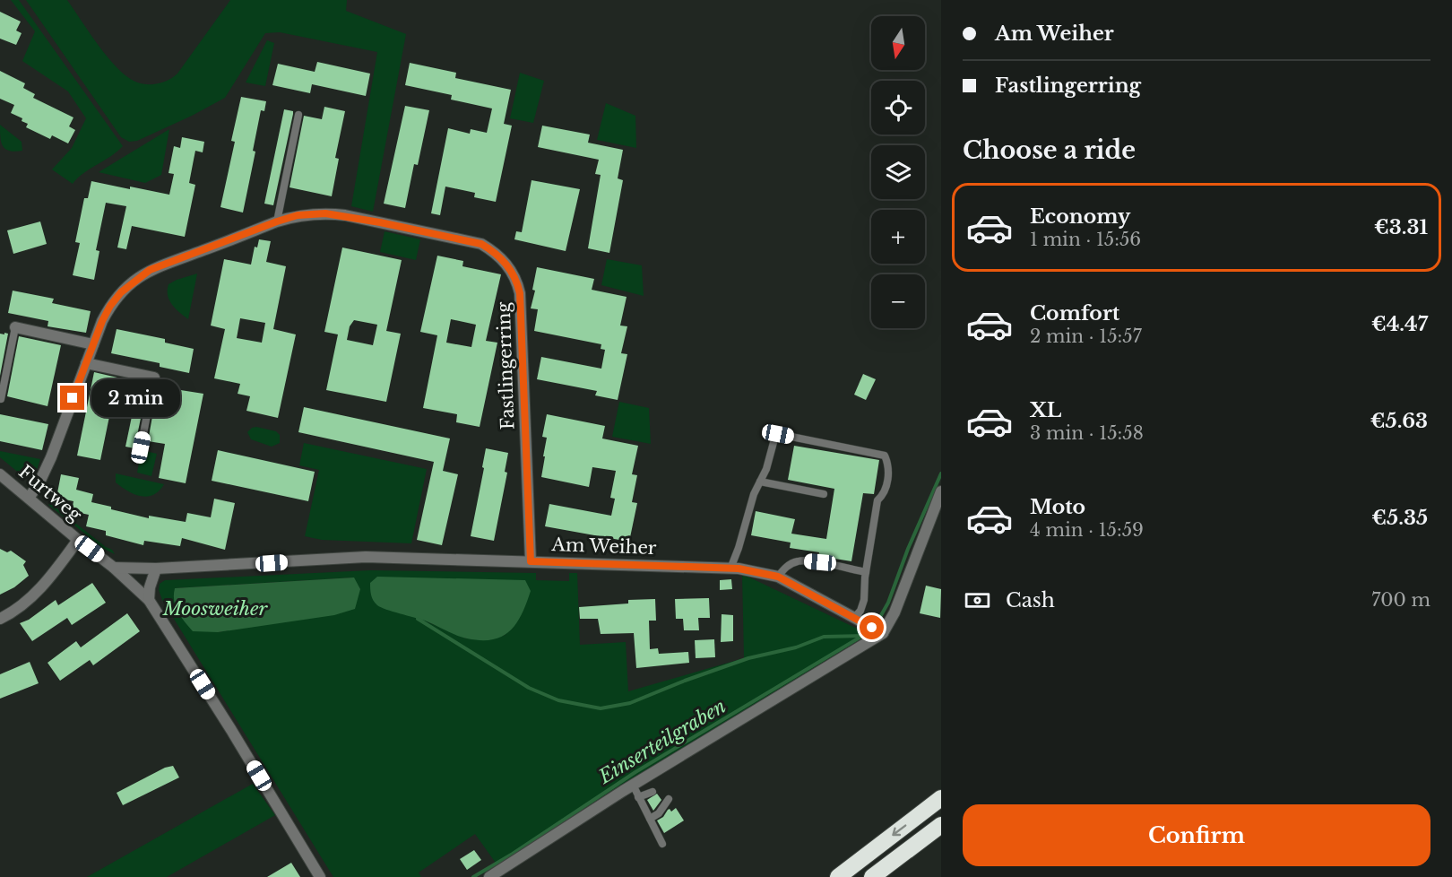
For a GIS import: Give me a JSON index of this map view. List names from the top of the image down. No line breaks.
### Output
{"streets":{"street":["Fastlingerring","Furtweg","Am Weiher"]},"crossings":[["Fastlingerring","Furtweg"],["Fastlingerring","Am Weiher"],["Furtweg","Am Weiher"]],"water":["Moosweiher","Einserteilgraben"],"north":"bottom","page":{"banner":["Am Weiher","Fastlingerring"],"map_buttons":["+","−"],"heading":"Choose a ride","list":[{"name":"Economy","note":"1 min · 15:56","value":"€3.31"},{"name":"Comfort","note":"2 min · 15:57","value":"€4.47"},{"name":"XL","note":"3 min · 15:58","value":"€5.63"},{"name":"Moto","note":"4 min · 15:59","value":"€5.35"}],"bubble":"2 min","pay":["Cash","700 m"],"buttons":"Confirm"}}
